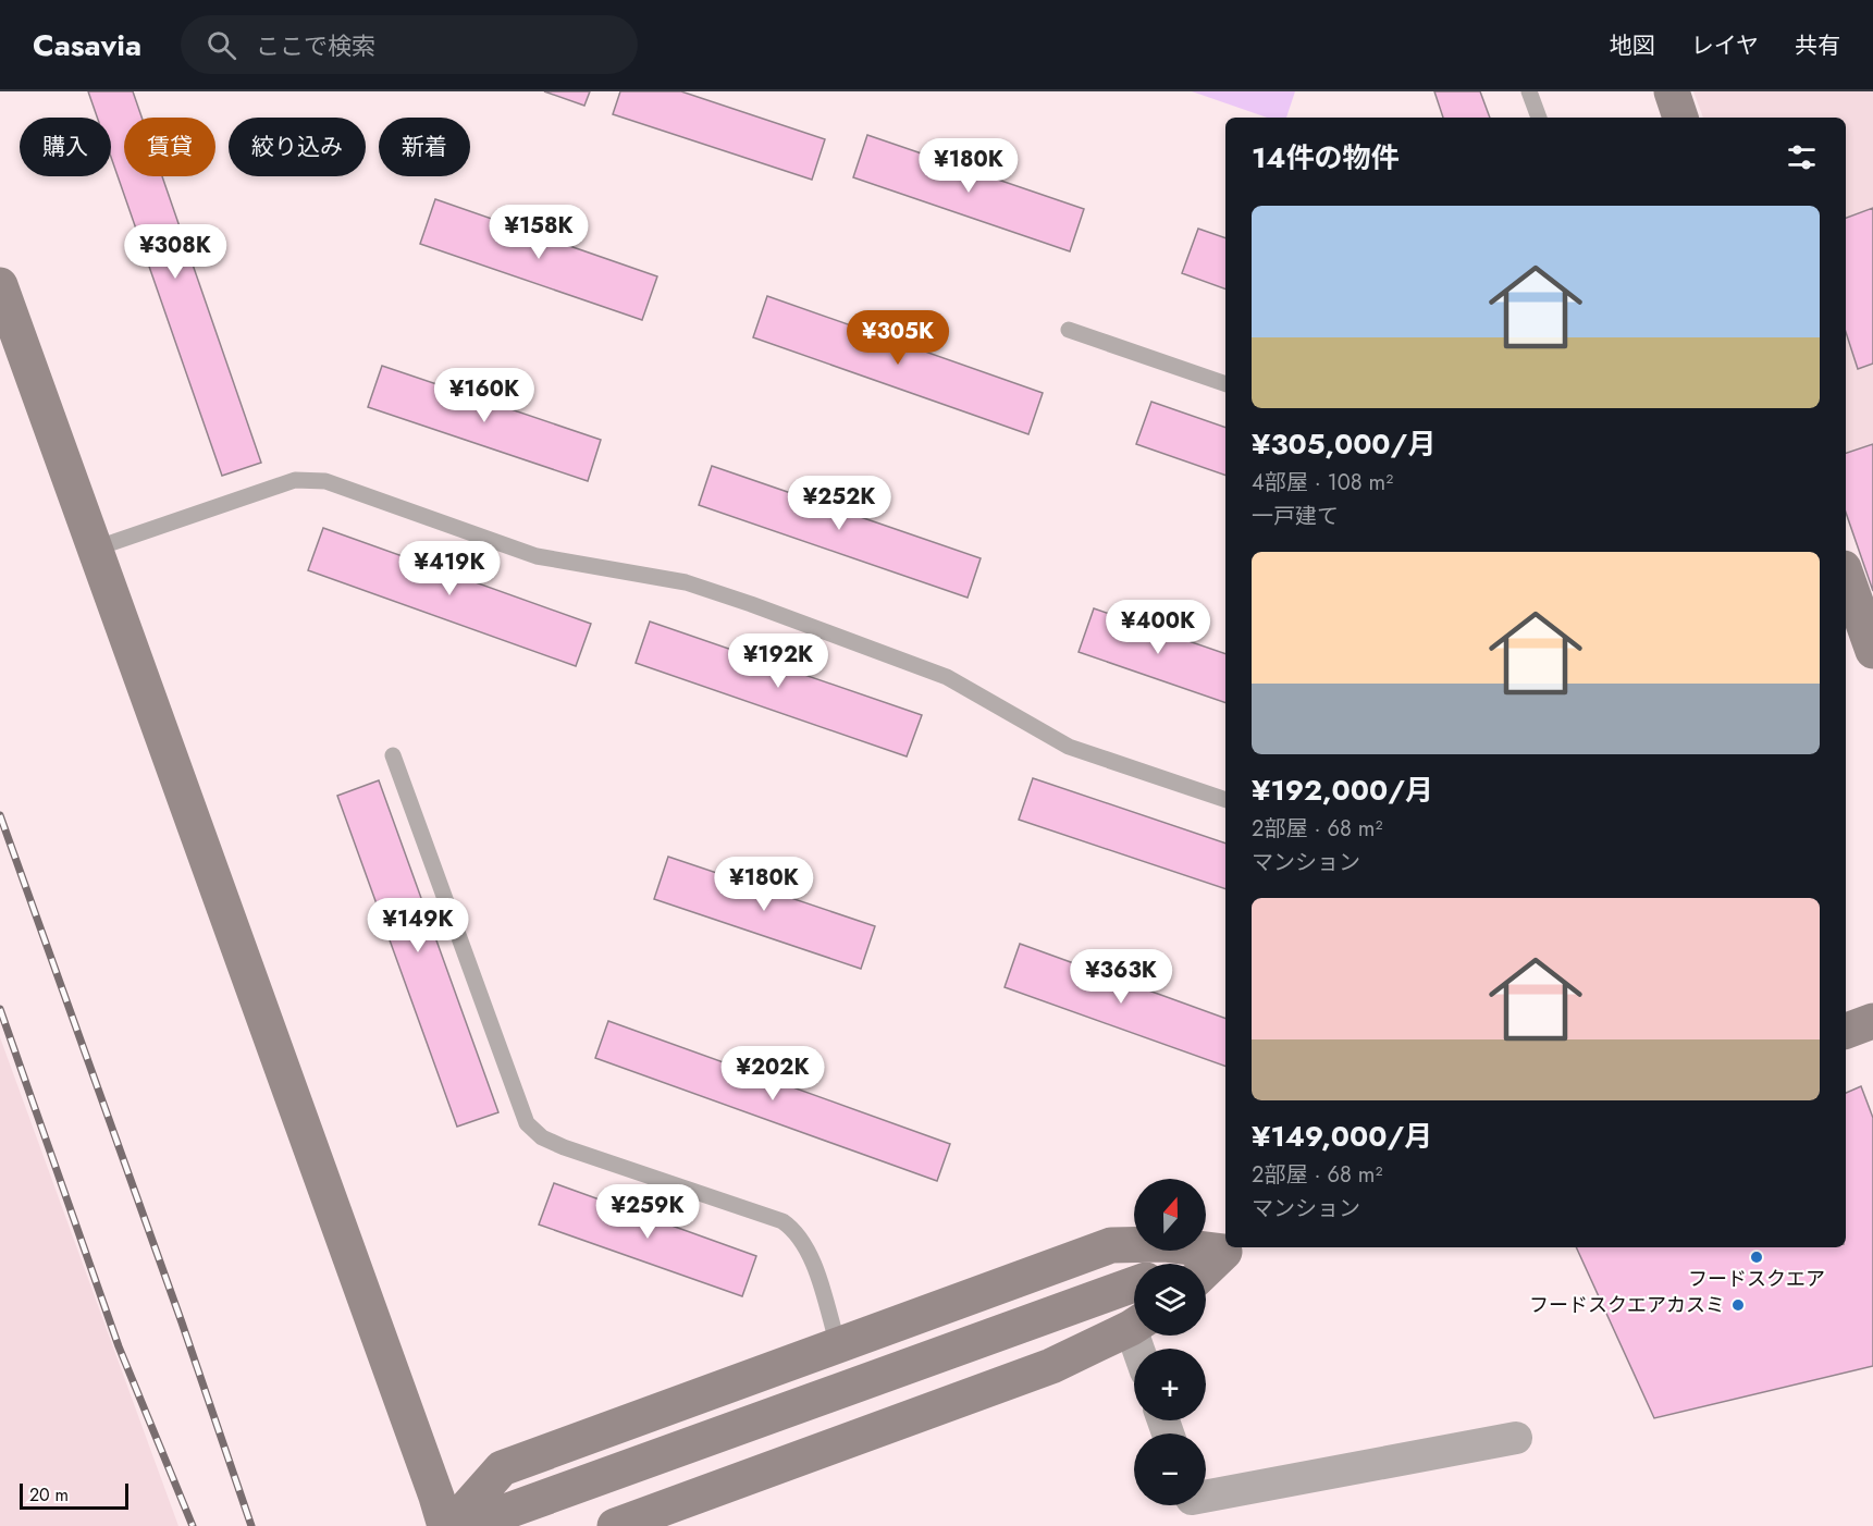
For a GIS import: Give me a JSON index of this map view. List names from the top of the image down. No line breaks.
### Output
{"places":["フードスクエア","フードスクエアカスミ"],"scale_bar":"20 m","north":"top","page":{"header":"Casavia","search":"ここで検索","nav":["地図","レイヤ","共有"],"chip":["購入","賃貸","絞り込み","新着"],"heading":"14件の物件","price":["¥180K","¥158K","¥308K","¥305K","¥160K","¥252K","¥419K","¥400K","¥192K","¥180K","¥149K","¥363K","¥202K","¥259K"],"list":[{"name":"¥305,000/月","note":"4部屋 · 108 m² · 一戸建て"},{"name":"¥192,000/月","note":"2部屋 · 68 m² · マンション"},{"name":"¥149,000/月","note":"2部屋 · 68 m² · マンション"}],"map_buttons":["+","−"],"scale":"20 m"}}
